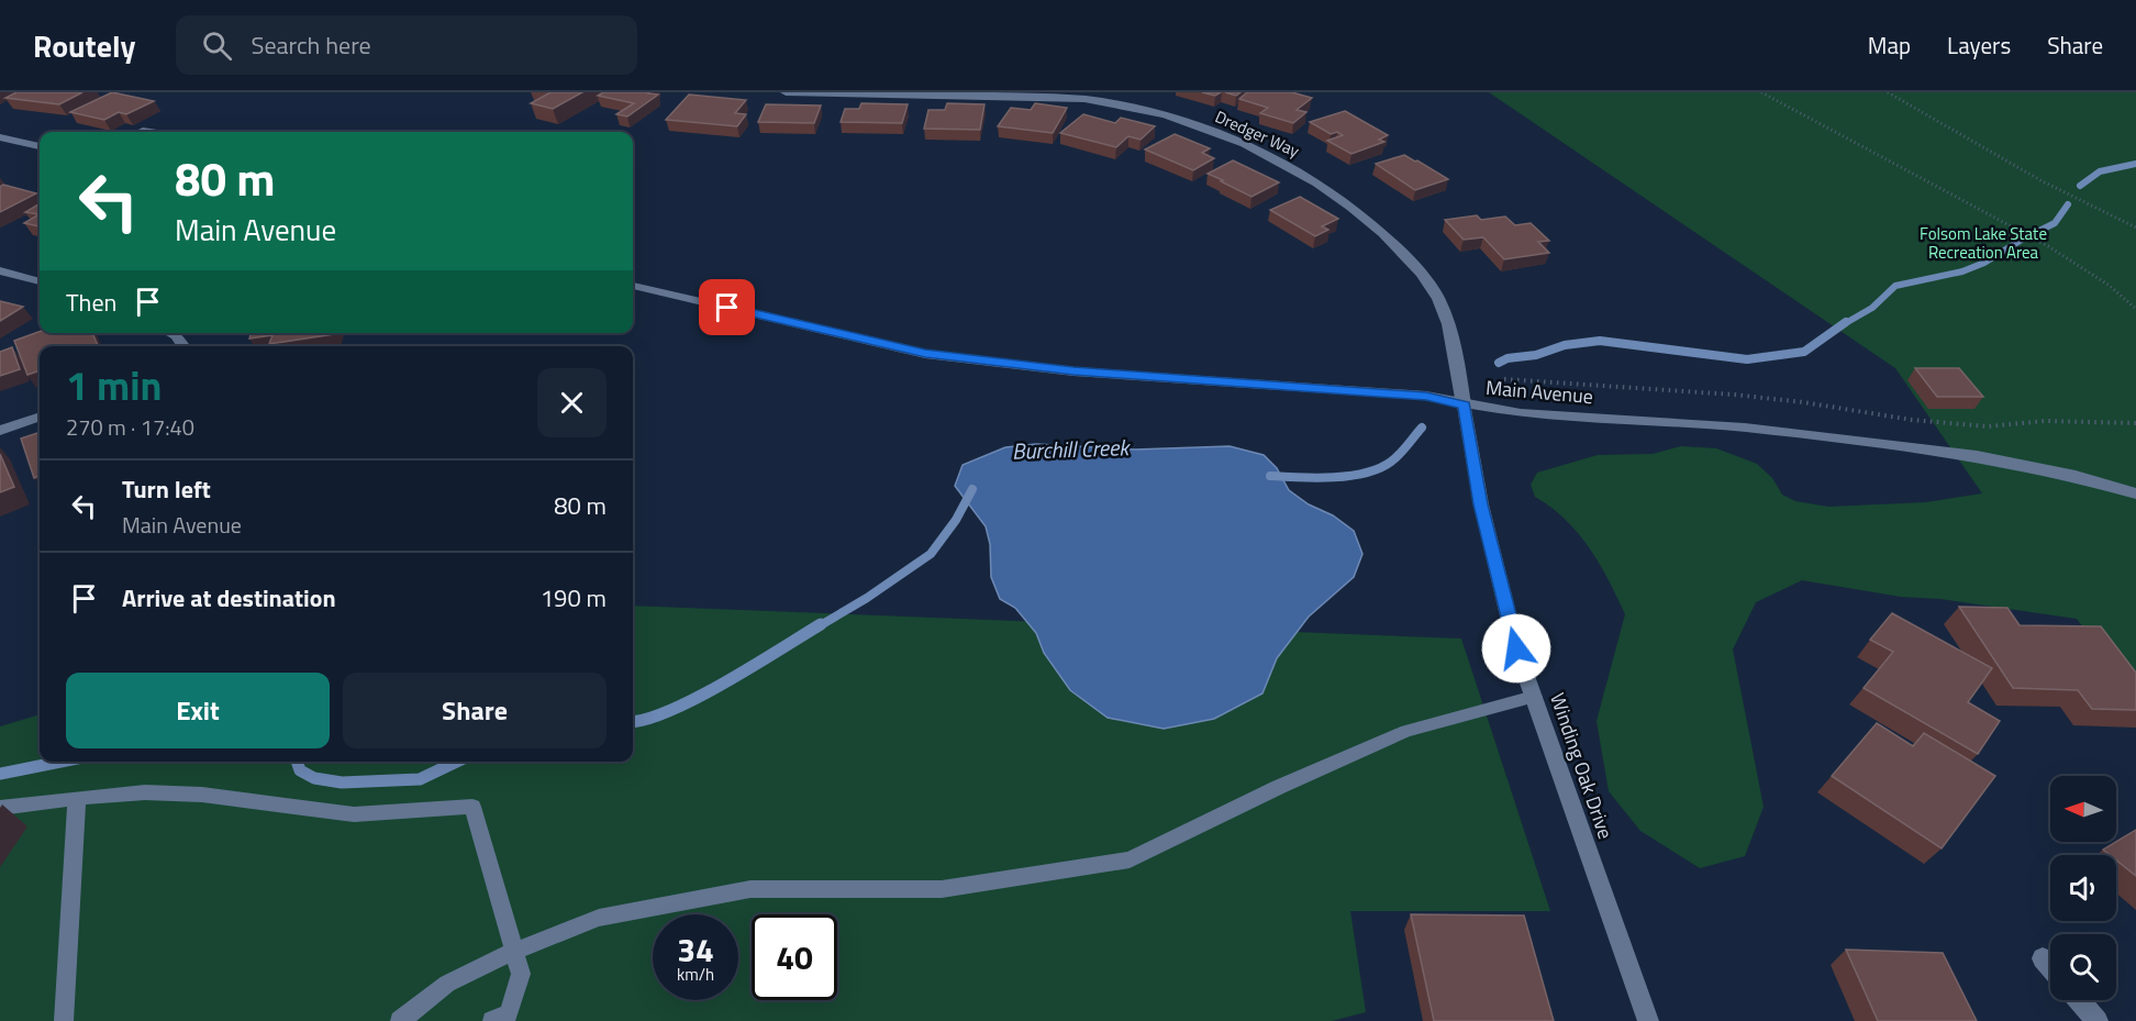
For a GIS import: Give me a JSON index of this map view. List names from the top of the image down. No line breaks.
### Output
{"streets":{"street":["Dredger Way","Main Avenue","Winding Oak Drive"]},"crossings":[["Dredger Way","Main Avenue"],["Dredger Way","Winding Oak Drive"],["Main Avenue","Winding Oak Drive"]],"water":["Burchill Creek"],"parks":["Folsom Lake State Recreation Area"],"north":"left","page":{"header":"Routely","search":"Search here","nav":["Map","Layers","Share"],"turn":["80 m","Main Avenue"],"then":"Then","heading":["1 min","270 m · 17:40"],"list":[{"name":"Turn left","note":"Main Avenue","value":"80 m"},{"name":"Arrive at destination","value":"190 m"}],"buttons":["Exit","Share"],"speed":"34 km/h","limit":"40"}}
